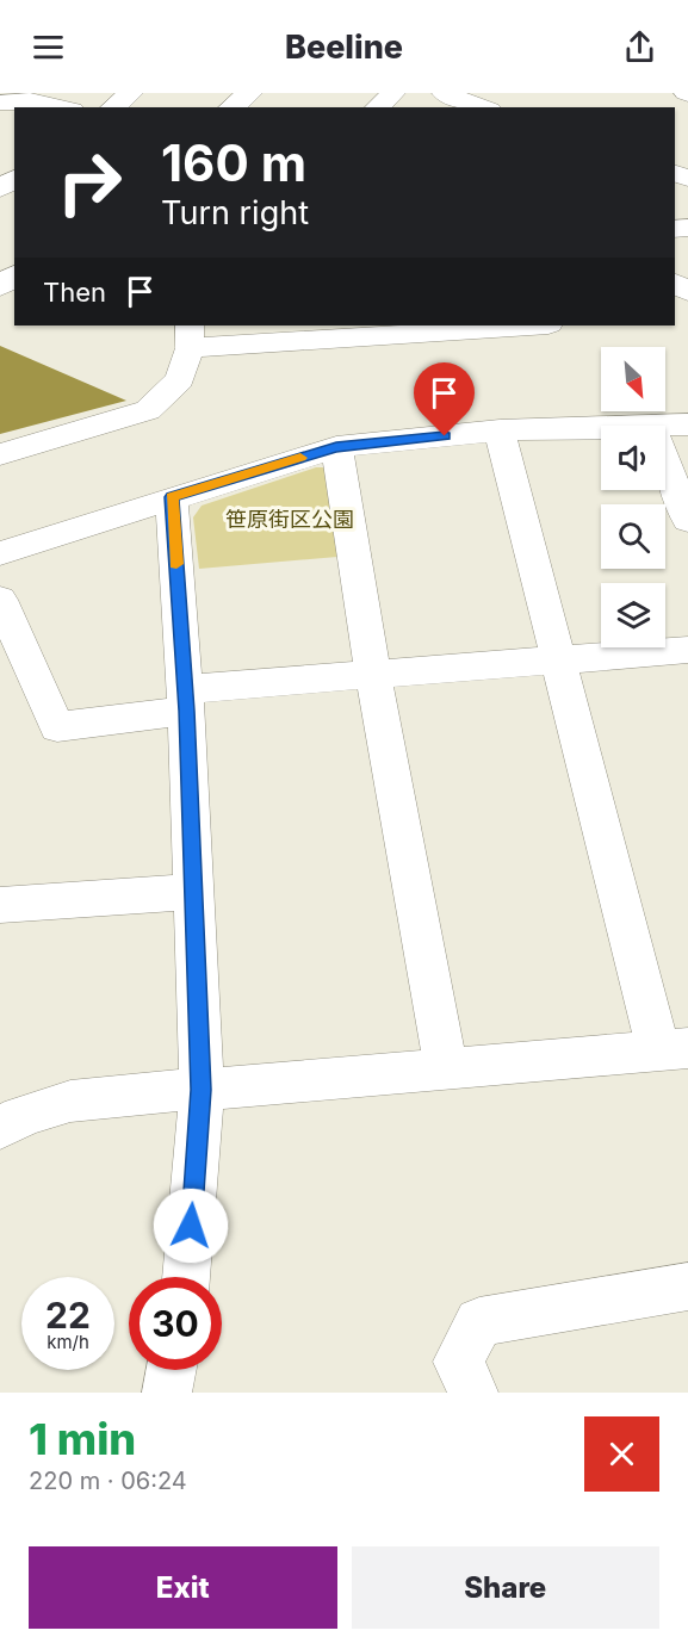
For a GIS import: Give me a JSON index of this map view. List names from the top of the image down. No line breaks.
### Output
{"parks":["笹原街区公園"],"north":"bottom right","page":{"header":"Beeline","turn":["160 m","Turn right"],"then":"Then","speed":"22 km/h","limit":"30","heading":["1 min","220 m · 06:24"],"buttons":["Exit","Share"]}}
